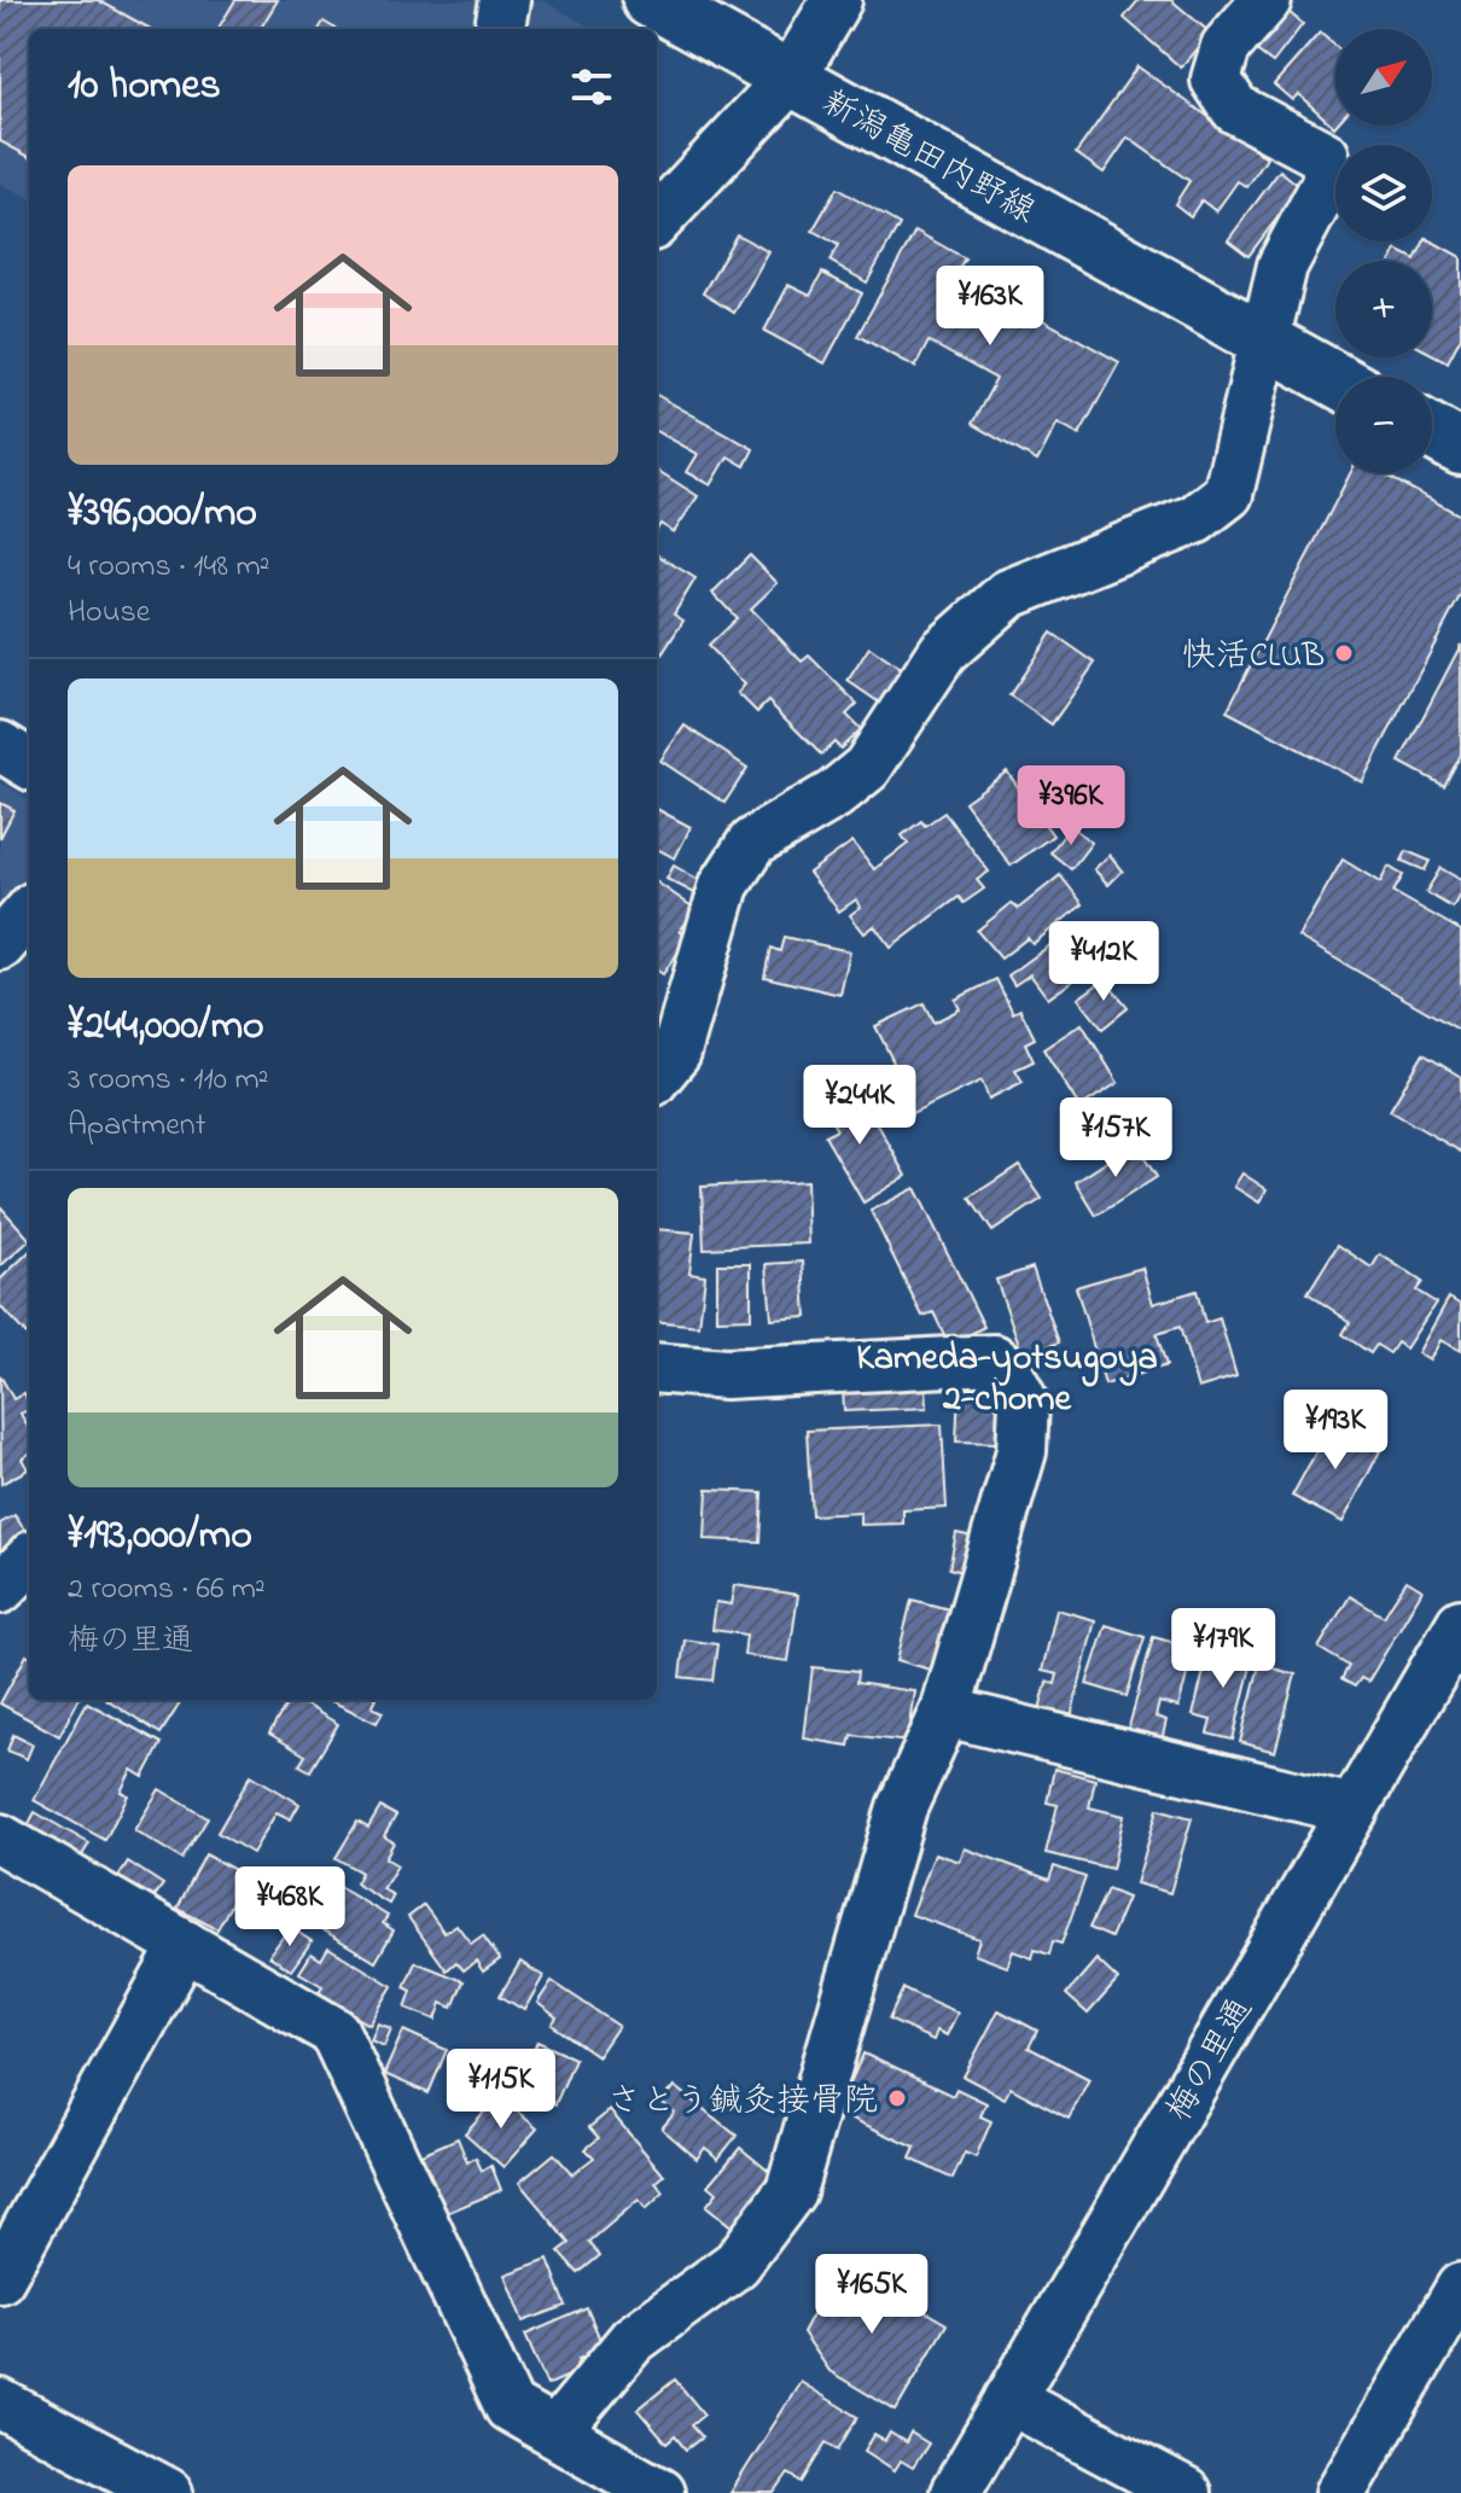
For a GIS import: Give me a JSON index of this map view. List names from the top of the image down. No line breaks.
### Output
{"streets":{"main road":["新潟亀田内野線"],"street":["梅の里通"]},"districts":["Kameda-yotsugoya 2-chome"],"places":["快活CLUB","さとう鍼灸接骨院"],"north":"top right","page":{"map_buttons":["+","−"],"heading":"10 homes","list":[{"name":"¥396,000/mo","note":"4 rooms · 148 m² · House"},{"name":"¥244,000/mo","note":"3 rooms · 110 m² · Apartment"},{"name":"¥193,000/mo","note":"2 rooms · 66 m² · 梅の里通"}],"price":["¥163K","¥396K","¥412K","¥244K","¥157K","¥193K","¥179K","¥468K","¥115K","¥165K"]}}
